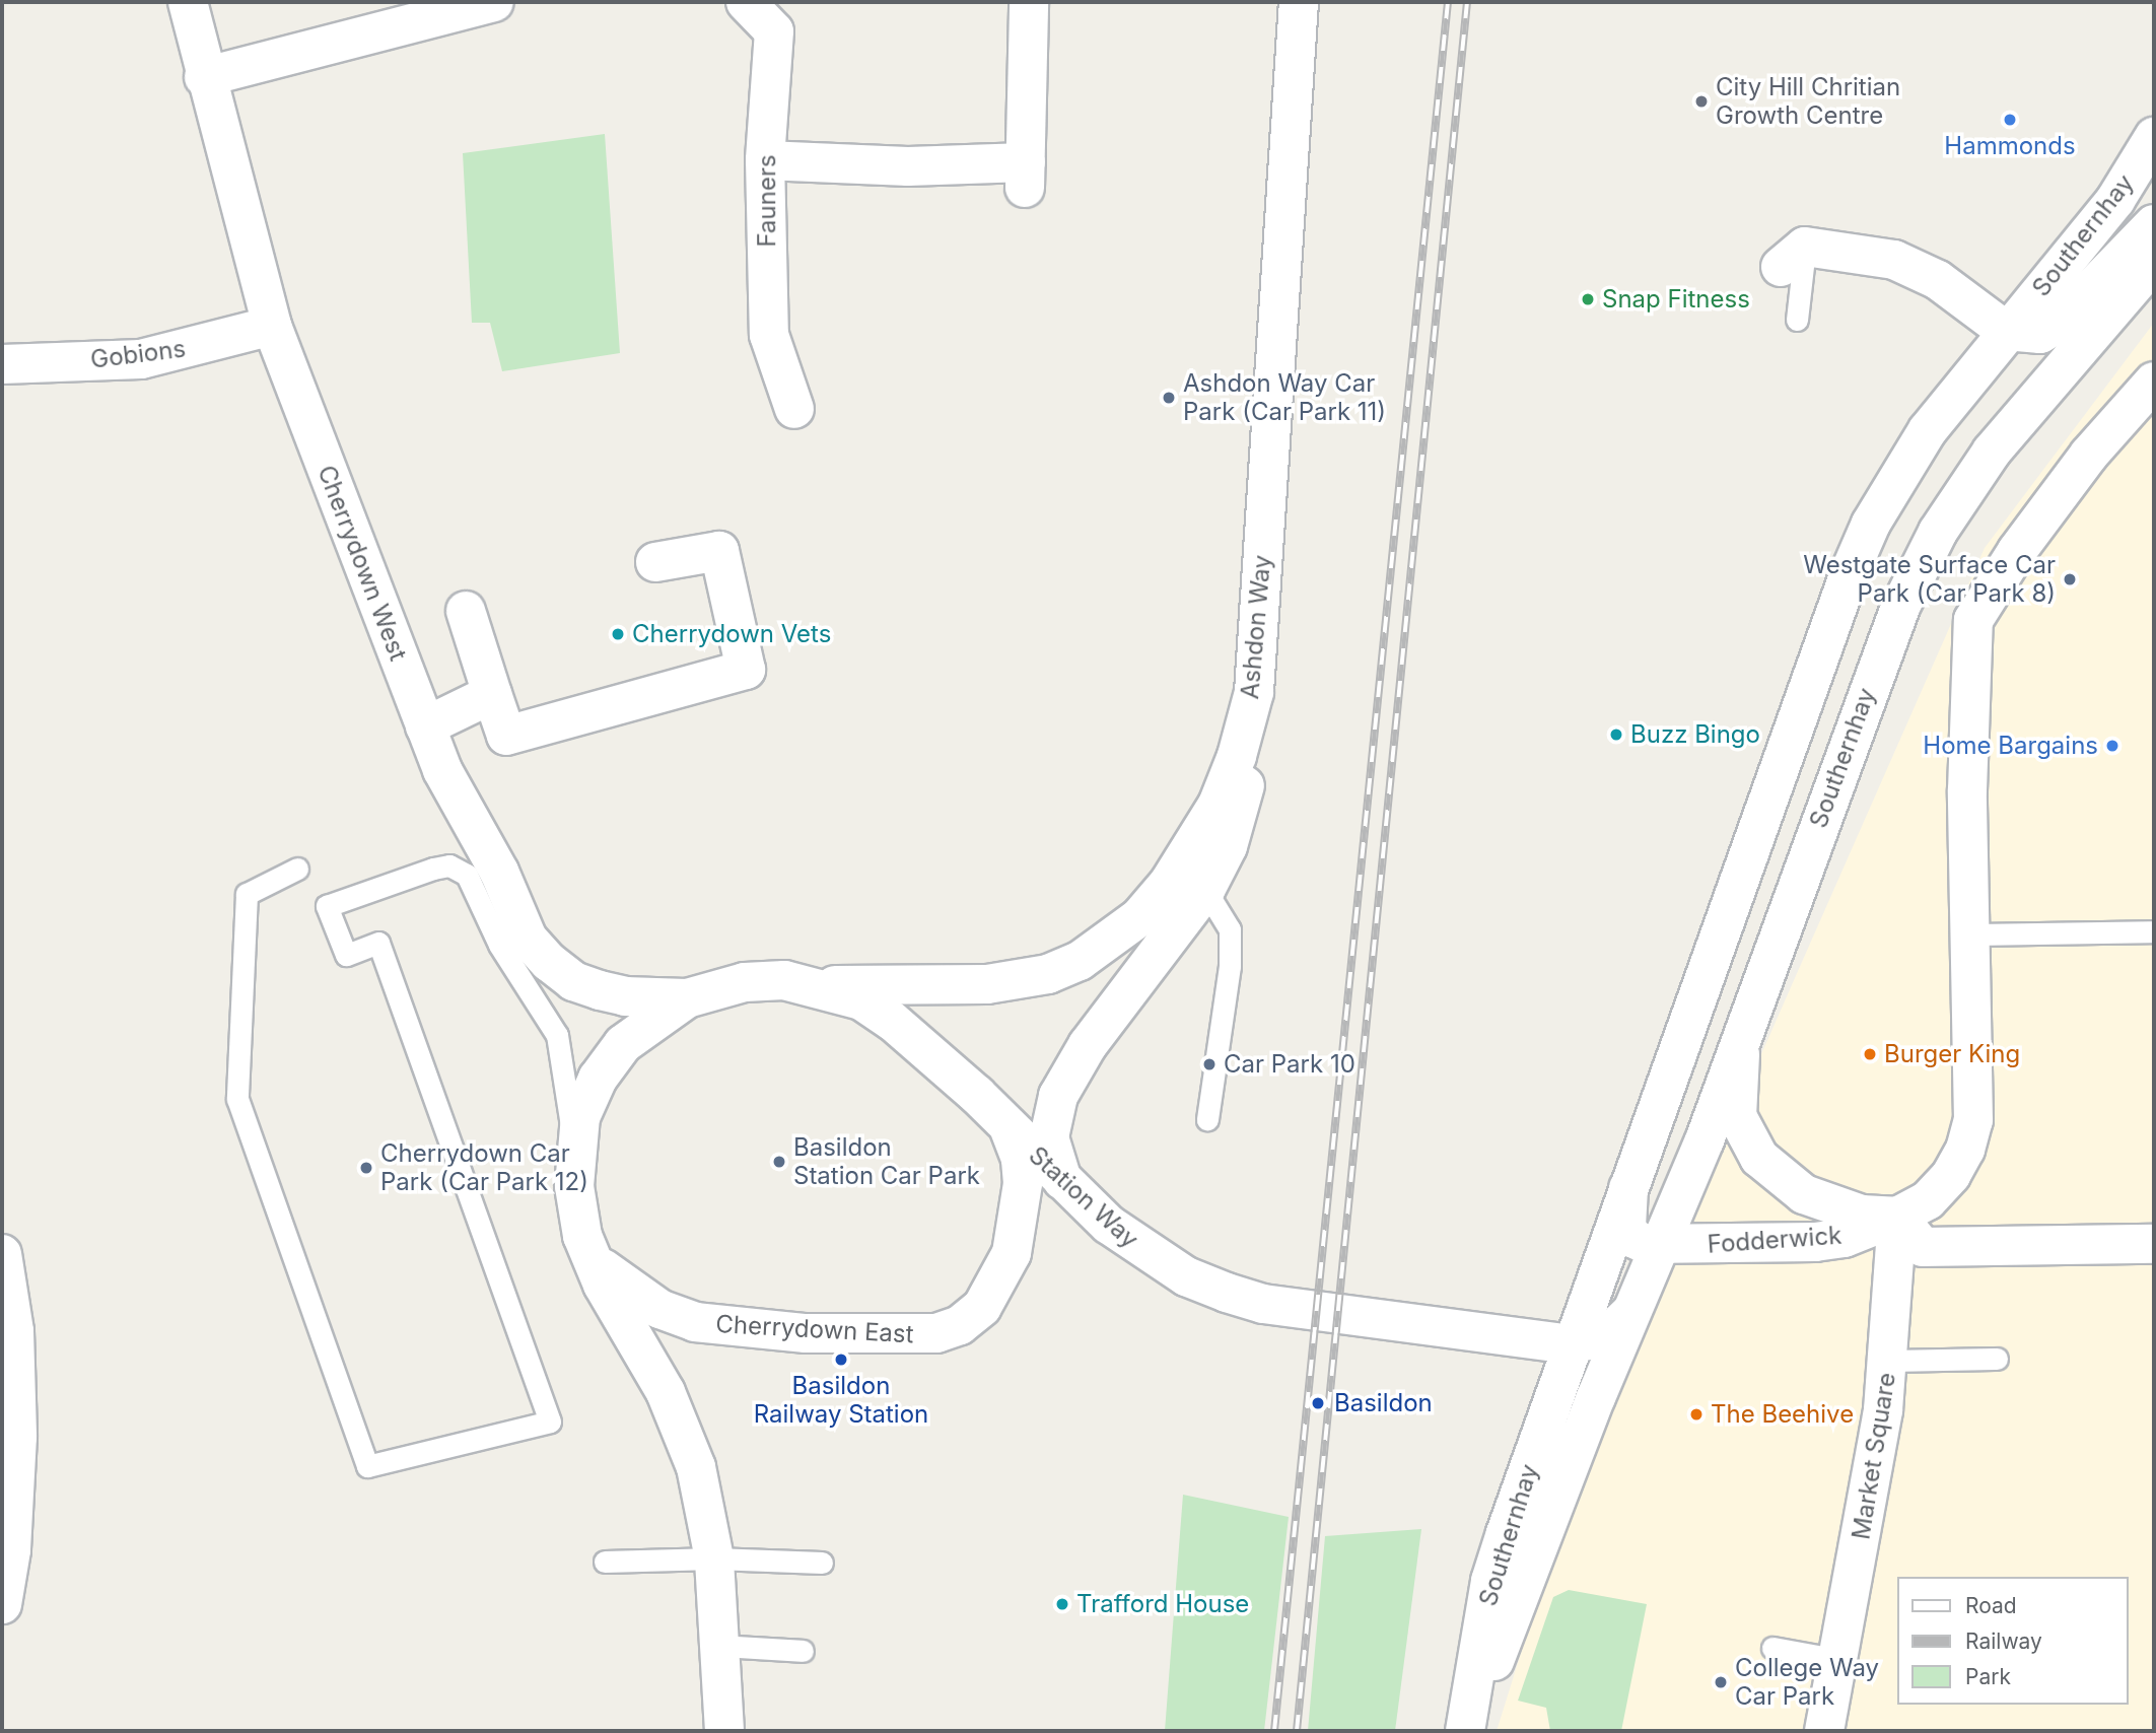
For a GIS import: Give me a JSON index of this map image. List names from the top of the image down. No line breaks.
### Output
{"streets":{"street":["Fauners","Southernhay","Gobions","Cherrydown West","Ashdon Way","Station Way","Fodderwick","Cherrydown East","Market Square"]},"crossings":[["Southernhay","Station Way"],["Southernhay","Fodderwick"],["Gobions","Cherrydown West"],["Ashdon Way","Station Way"],["Station Way","Cherrydown East"],["Fodderwick","Market Square"]],"places":["City Hill Chritian Growth Centre","Hammonds","Snap Fitness","Ashdon Way Car Park (Car Park 11)","Westgate Surface Car Park (Car Park 8)","Cherrydown Vets","Buzz Bingo","Home Bargains","Burger King","Car Park 10","Basildon Station Car Park","Cherrydown Car Park (Car Park 12)","Basildon Railway Station","Basildon","The Beehive","Trafford House","College Way Car Park"],"legend":["Road","Railway","Park"]}
